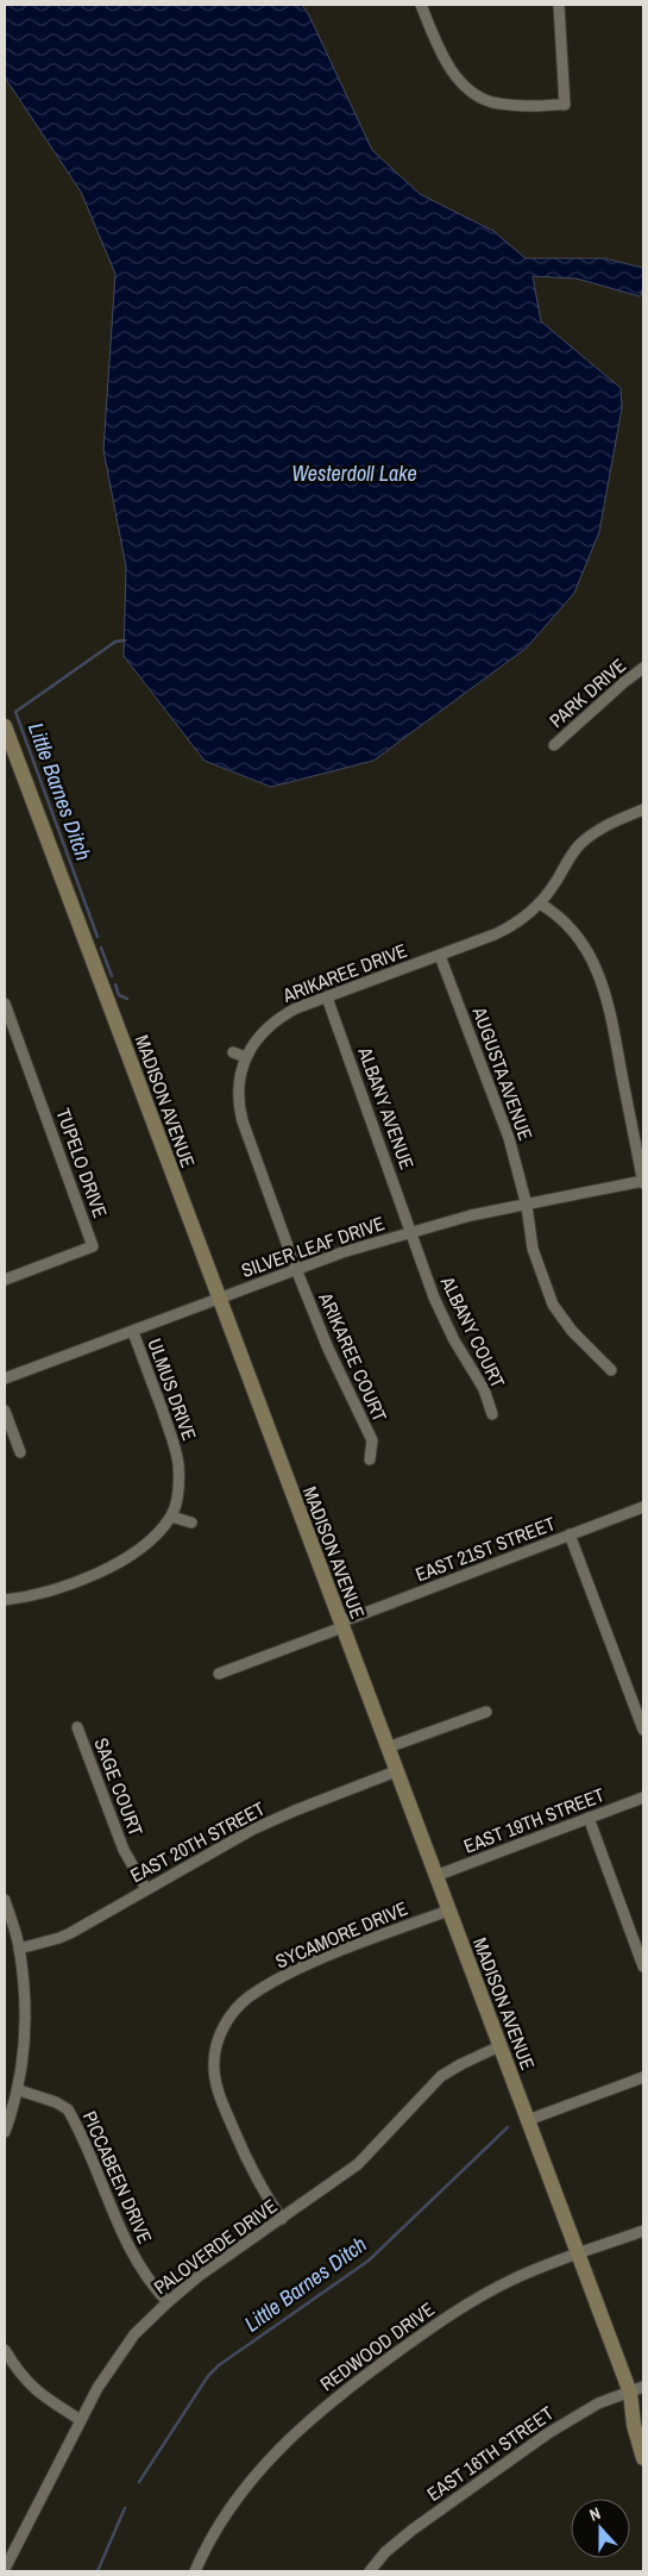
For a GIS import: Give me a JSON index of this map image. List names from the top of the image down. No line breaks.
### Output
{"streets":{"main road":["MADISON AVENUE"],"street":["PARK DRIVE","ARIKAREE DRIVE","AUGUSTA AVENUE","ALBANY AVENUE","TUPELO DRIVE","SILVER LEAF DRIVE","ALBANY COURT","ARIKAREE COURT","ULMUS DRIVE","EAST 21ST STREET","SAGE COURT","EAST 19TH STREET","EAST 20TH STREET","SYCAMORE DRIVE","PICCABEEN DRIVE","PALOVERDE DRIVE","REDWOOD DRIVE","EAST 16TH STREET"]},"crossings":[["ARIKAREE DRIVE","AUGUSTA AVENUE"],["ARIKAREE DRIVE","ALBANY AVENUE"],["ARIKAREE DRIVE","SILVER LEAF DRIVE"],["ARIKAREE DRIVE","ARIKAREE COURT"],["AUGUSTA AVENUE","SILVER LEAF DRIVE"],["MADISON AVENUE","SILVER LEAF DRIVE"],["MADISON AVENUE","EAST 21ST STREET"],["MADISON AVENUE","EAST 19TH STREET"],["MADISON AVENUE","EAST 20TH STREET"],["MADISON AVENUE","SYCAMORE DRIVE"],["MADISON AVENUE","PALOVERDE DRIVE"],["MADISON AVENUE","REDWOOD DRIVE"],["MADISON AVENUE","EAST 16TH STREET"],["ALBANY AVENUE","SILVER LEAF DRIVE"],["ALBANY AVENUE","ALBANY COURT"],["SILVER LEAF DRIVE","ALBANY COURT"],["SILVER LEAF DRIVE","ARIKAREE COURT"],["SILVER LEAF DRIVE","ULMUS DRIVE"],["SAGE COURT","EAST 20TH STREET"],["SYCAMORE DRIVE","PALOVERDE DRIVE"],["PICCABEEN DRIVE","PALOVERDE DRIVE"]],"water":["Westerdoll Lake","Little Barnes Ditch"],"north":"top"}
